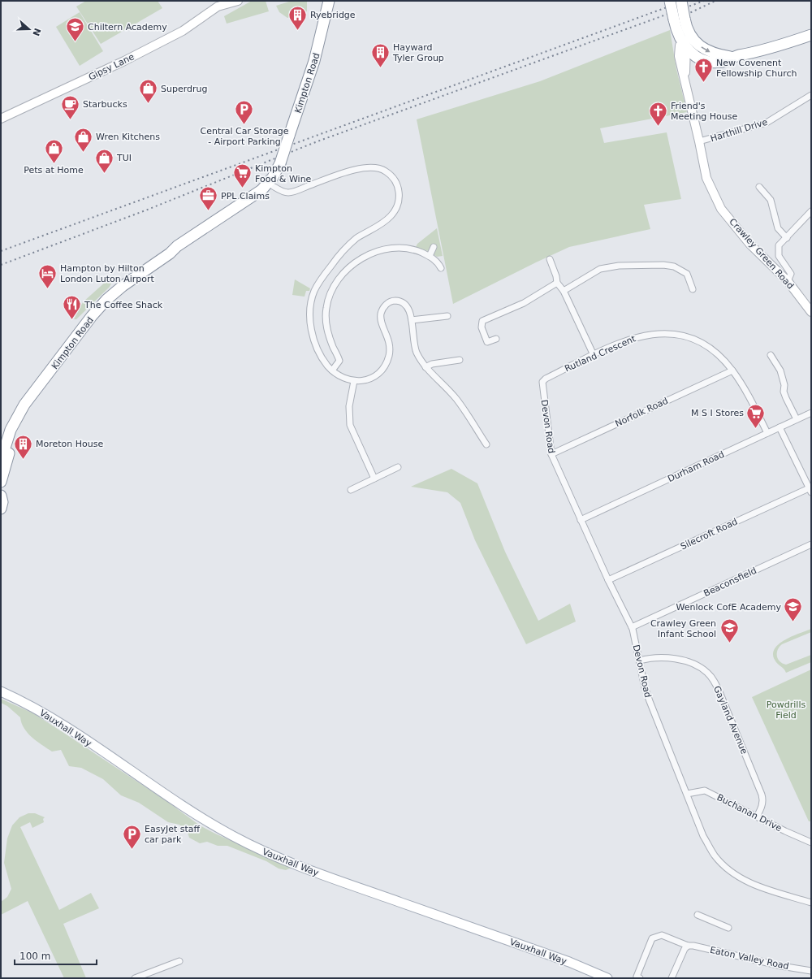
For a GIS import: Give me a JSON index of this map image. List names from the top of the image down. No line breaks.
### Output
{"streets":{"highway":["Kimpton Road","Crawley Green Road"],"main road":["Vauxhall Way"],"street":["Gipsy Lane","Harthill Drive","Rutland Crescent","Norfolk Road","Devon Road","Durham Road","Silecroft Road","Beaconsfield","Gayland Avenue","Buchanan Drive","Eaton Valley Road"]},"crossings":[["Harthill Drive","Crawley Green Road"],["Rutland Crescent","Norfolk Road"],["Rutland Crescent","Devon Road"],["Rutland Crescent","Durham Road"],["Norfolk Road","Devon Road"],["Devon Road","Durham Road"],["Devon Road","Silecroft Road"],["Devon Road","Beaconsfield"],["Devon Road","Gayland Avenue"],["Devon Road","Buchanan Drive"],["Gayland Avenue","Buchanan Drive"]],"parks":["Powdrills Field"],"places":{"building":["Ryebridge","Hayward Tyler Group","Moreton House"],"school or university":["Chiltern Academy","Wenlock CofE Academy","Crawley Green Infant School"],"church":["New Covenent Fellowship Church","Friend's Meeting House"],"shop":["Superdrug","Wren Kitchens","Pets at Home","TUI"],"cafe":["Starbucks"],"parking":["Central Car Storage - Airport Parking","EasyJet staff car park"],"supermarket":["Kimpton Food & Wine","M S I Stores"],"office":["PPL Claims"],"hotel":["Hampton by Hilton London Luton Airport"],"restaurant":["The Coffee Shack"]},"scale_bar":"100 m","north":"right"}
